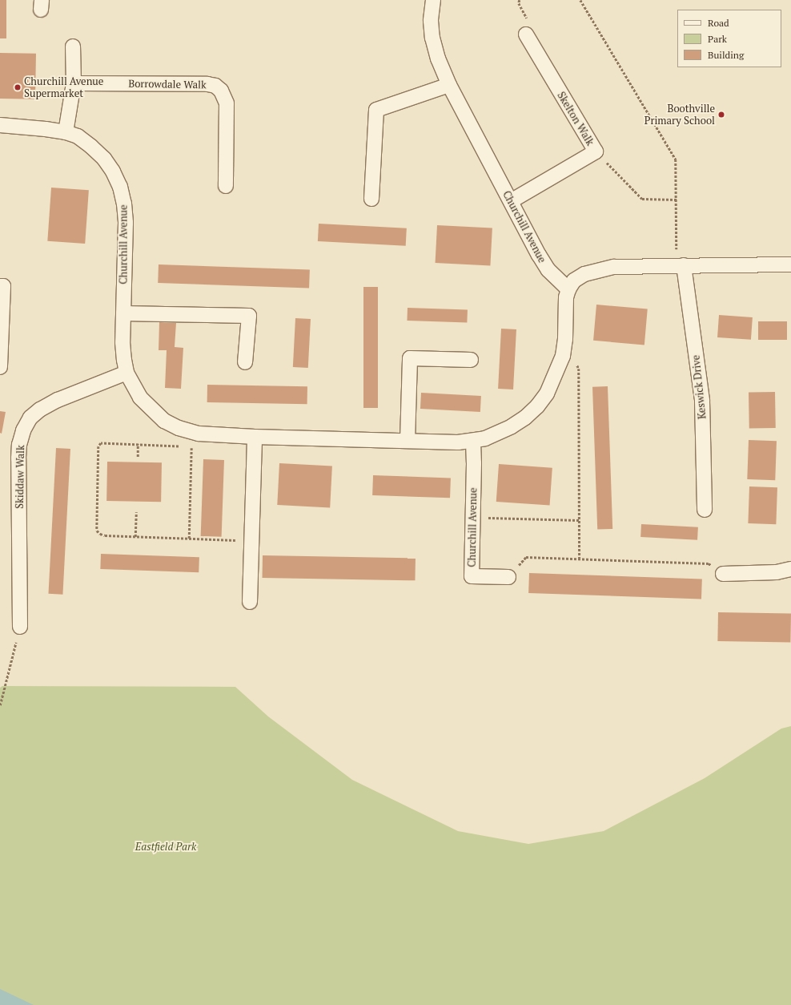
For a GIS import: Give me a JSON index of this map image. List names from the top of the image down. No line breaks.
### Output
{"streets":{"street":["Borrowdale Walk","Skelton Walk","Churchill Avenue","Keswick Drive","Skiddaw Walk"]},"crossings":[["Skelton Walk","Churchill Avenue"],["Churchill Avenue","Skiddaw Walk"]],"parks":["Eastfield Park"],"places":["Churchill Avenue Supermarket","Boothville Primary School"],"legend":["Road","Park","Building"]}
